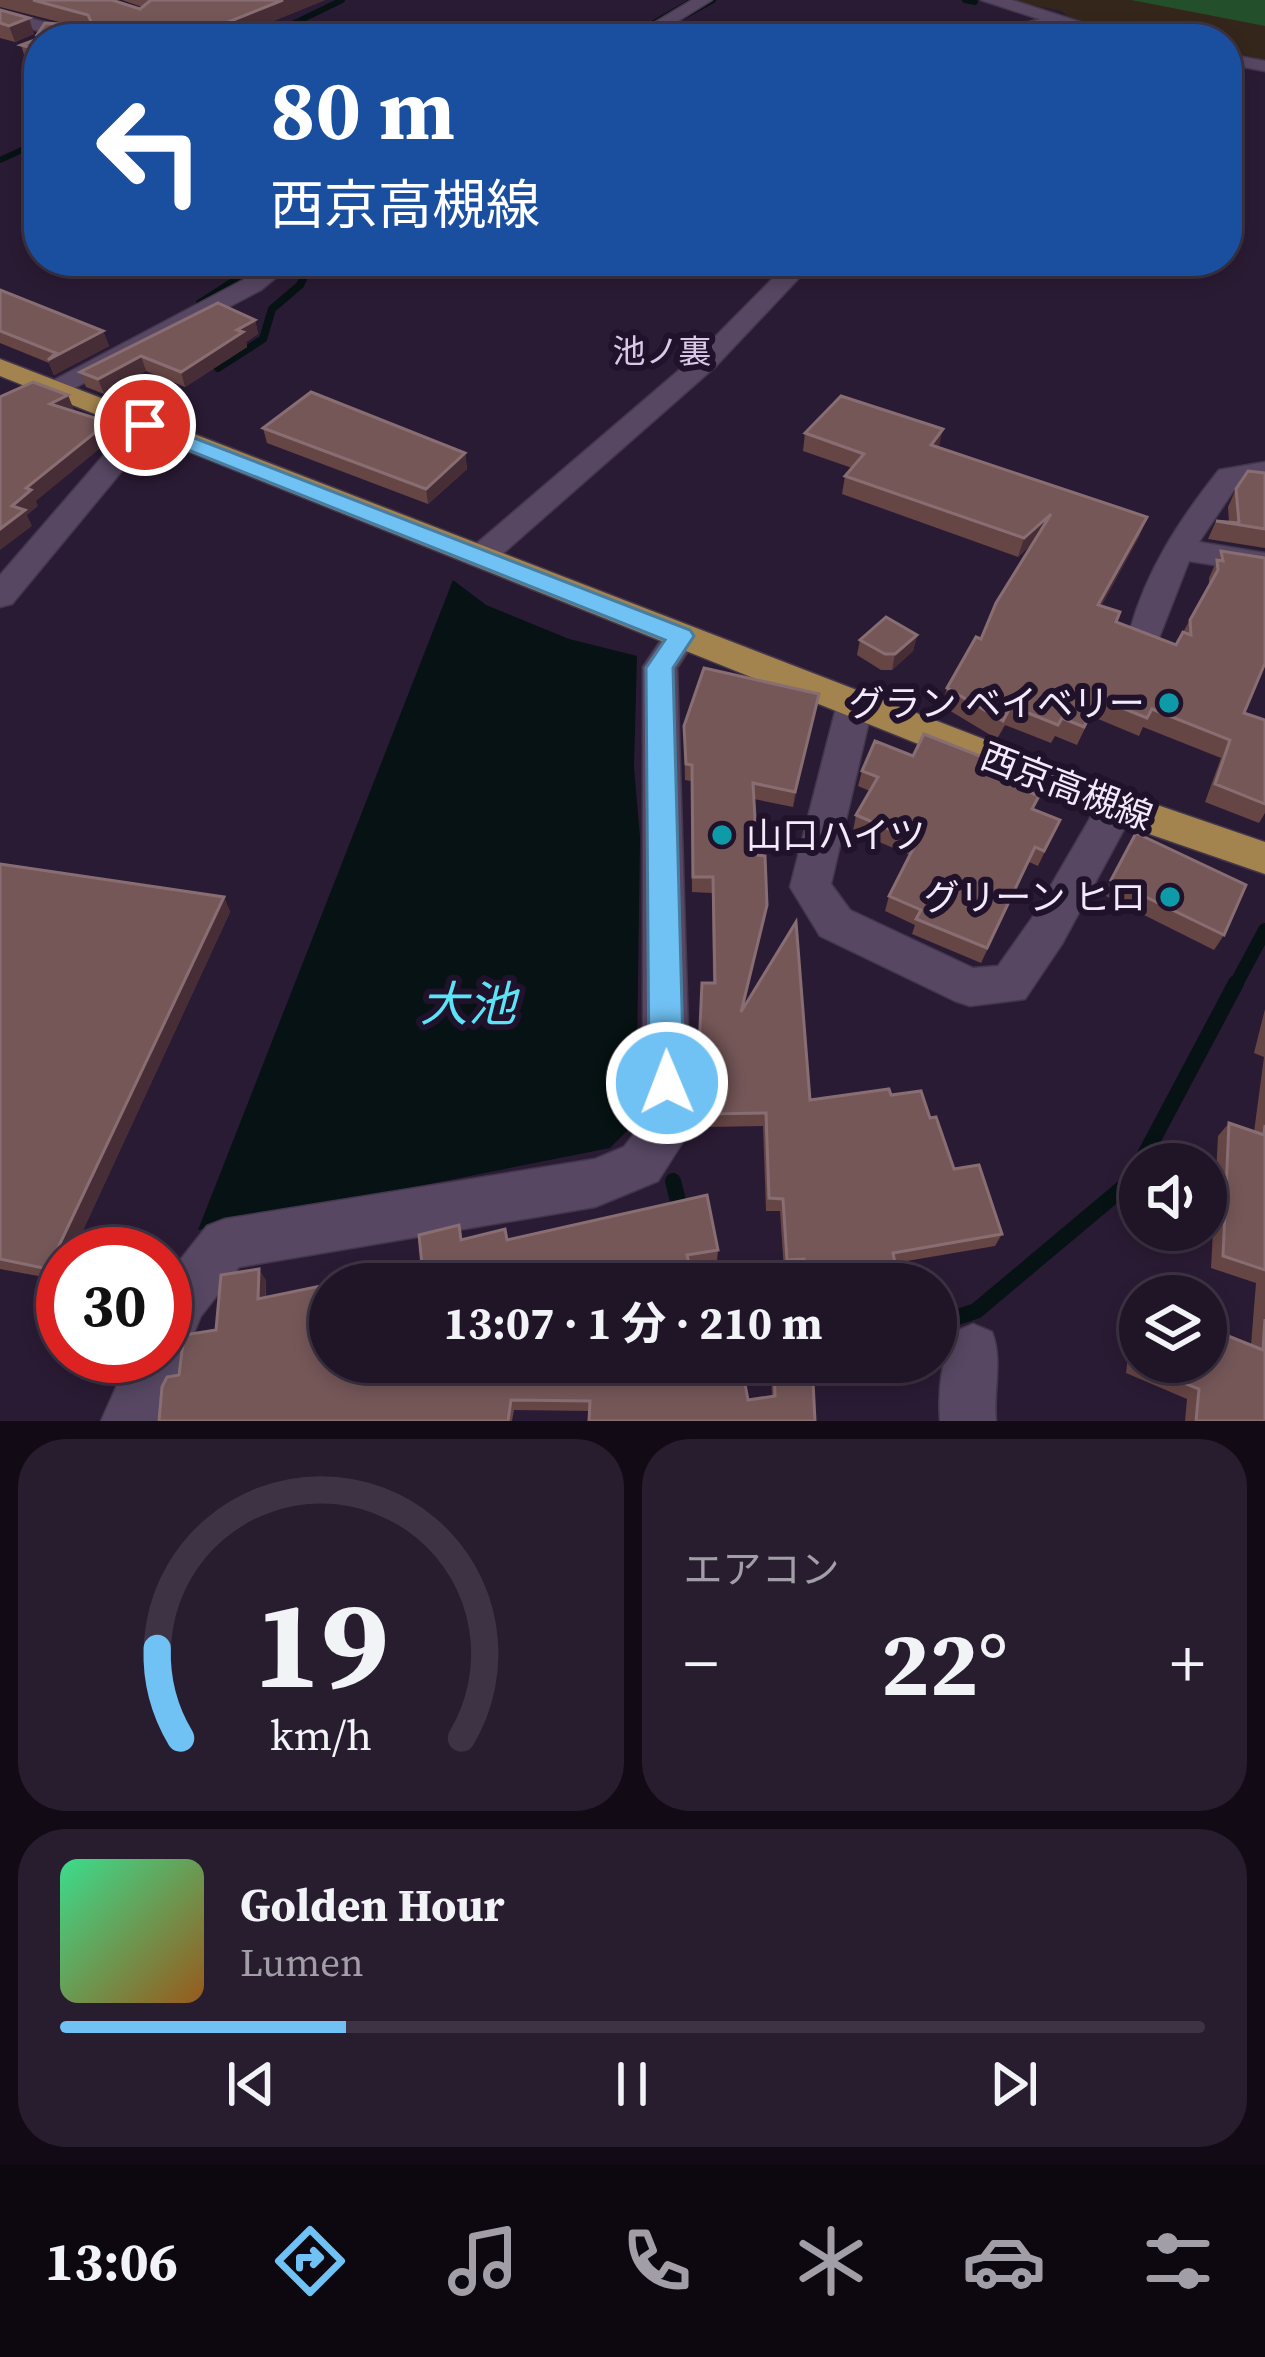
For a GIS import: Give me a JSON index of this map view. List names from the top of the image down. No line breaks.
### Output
{"streets":{"main road":["西京高槻線"]},"districts":["池ノ裏"],"water":["大池"],"places":["グラン ベイベリー","山口ハイツ","グリーン ヒロ"],"page":{"turn":["80 m","西京高槻線"],"limit":"30","trip":"13:07 · 1 分 · 210 m","tile":"エアコン","heat":["−","22°","+"],"song":["Golden Hour","Lumen"],"tabs":"13:06","gauge":["19","km/h"]}}
